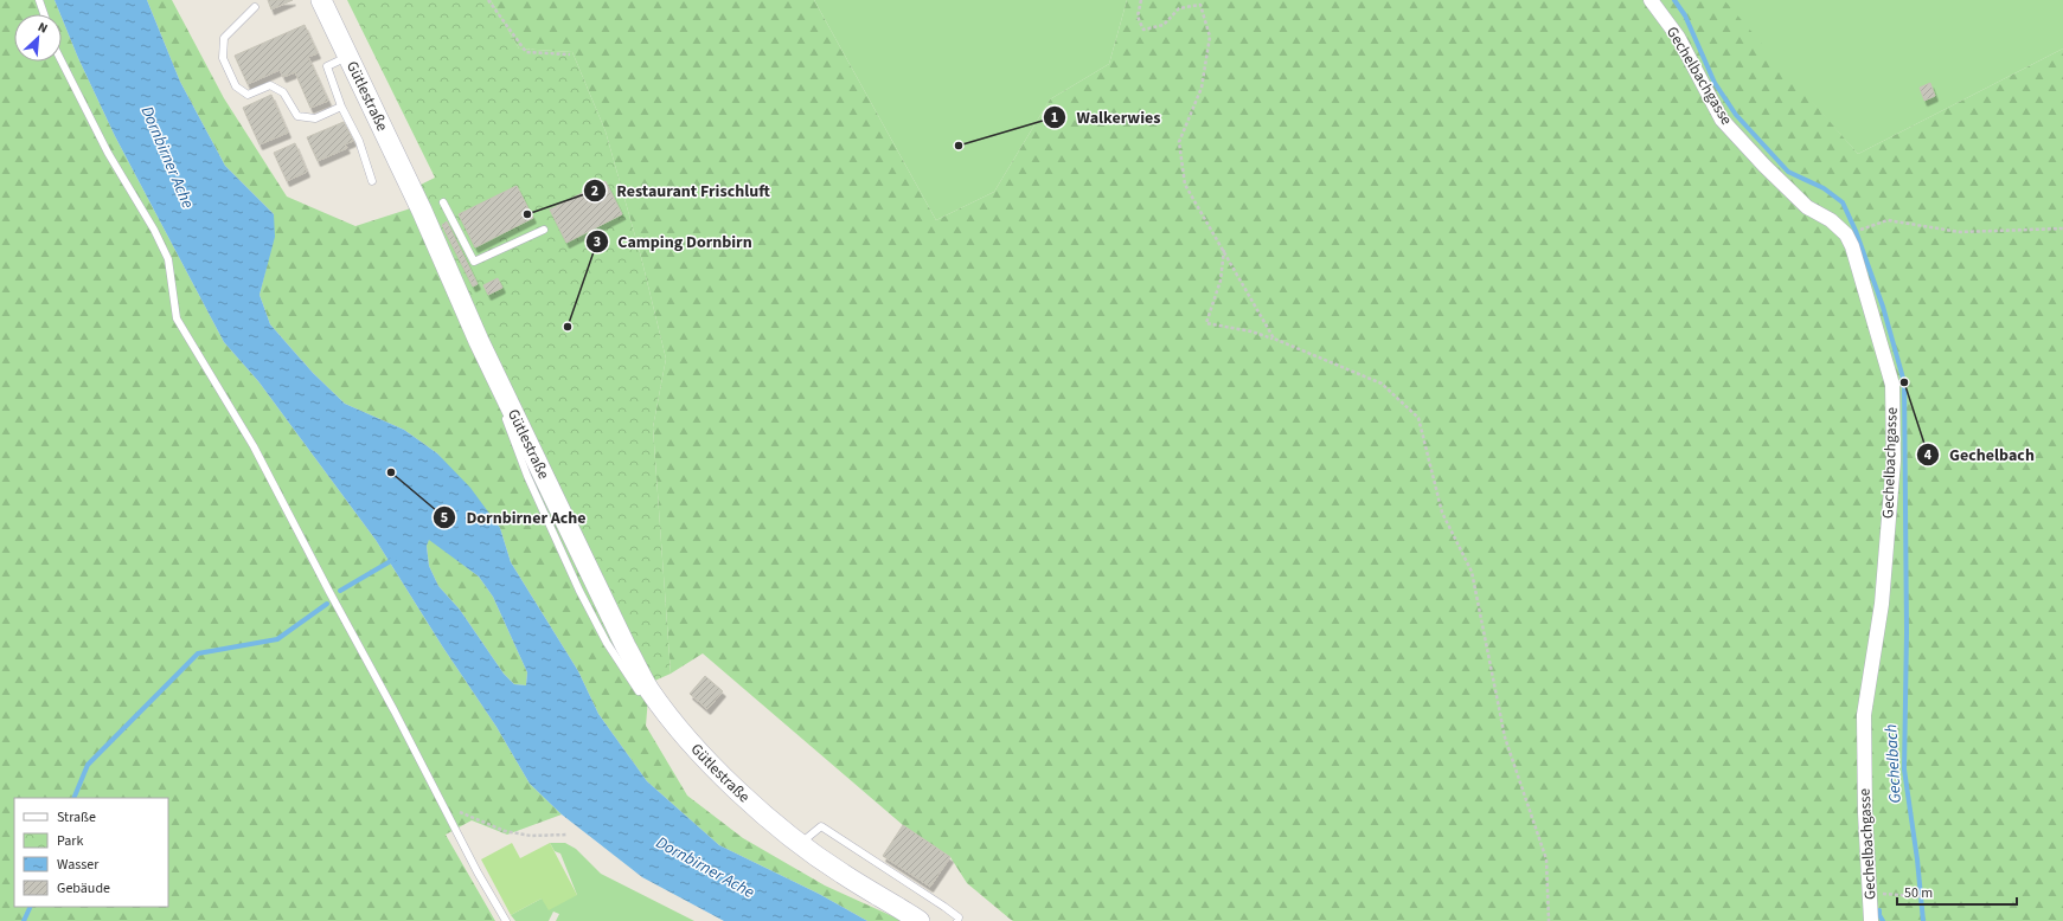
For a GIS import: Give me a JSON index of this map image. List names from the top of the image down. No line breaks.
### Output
{"streets":{"street":["Gechelbachgasse","Gütlestraße"]},"water":["Dornbirner Ache","Gechelbach"],"places":["Walkerwies","Restaurant Frischluft","Camping Dornbirn","Gechelbach","Dornbirner Ache"],"legend":["Straße","Park","Wasser","Gebäude"],"scale_bar":"50 m","north":"top right"}
